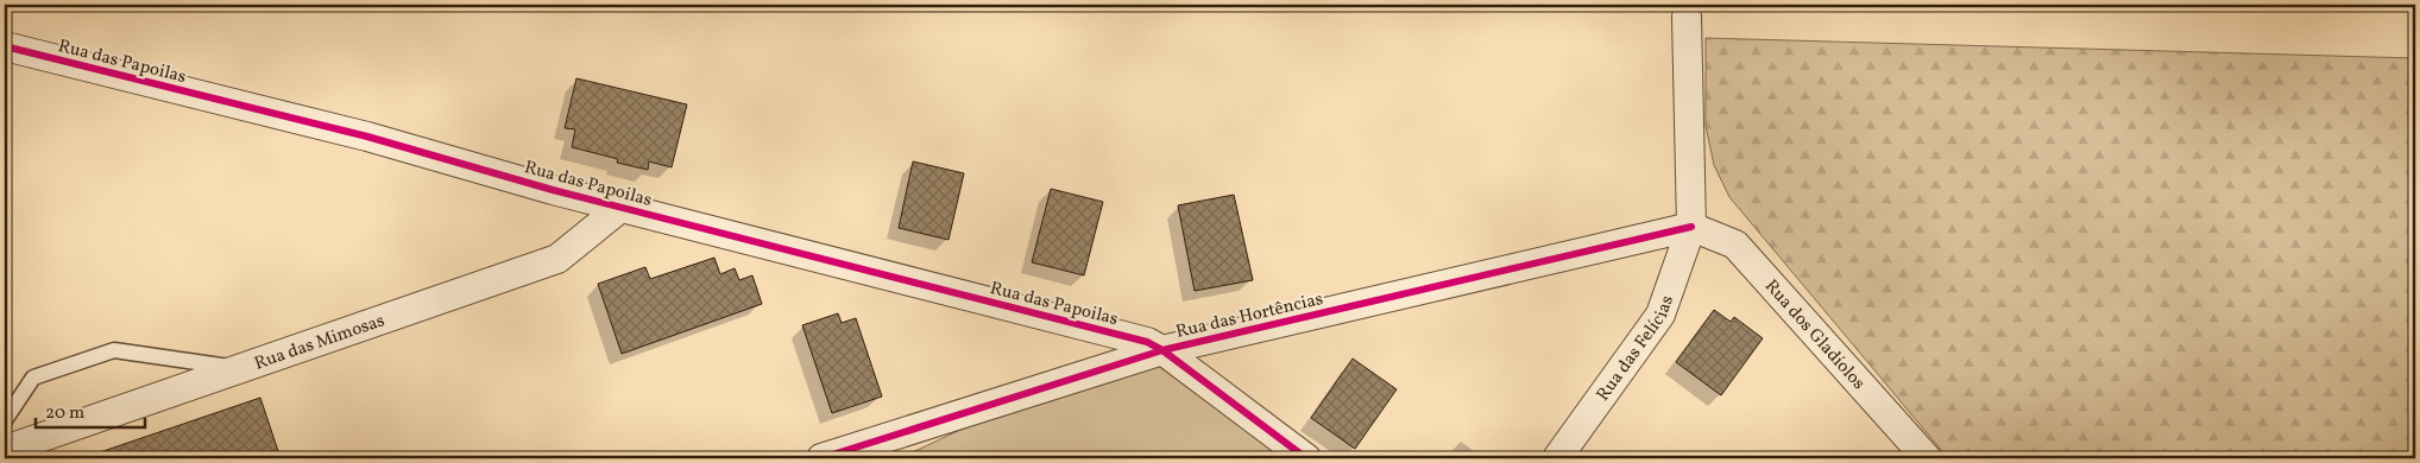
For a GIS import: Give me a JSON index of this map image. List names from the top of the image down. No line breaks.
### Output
{"streets":{"street":["Rua das Papoilas","Rua das Hortências","Rua dos Gladíolos","Rua das Mimosas","Rua das Felícias"]},"crossings":[["Rua das Papoilas","Rua das Hortências"],["Rua das Papoilas","Rua das Mimosas"],["Rua das Hortências","Rua dos Gladíolos"],["Rua das Hortências","Rua das Felícias"],["Rua dos Gladíolos","Rua das Felícias"]],"scale_bar":"20 m"}
